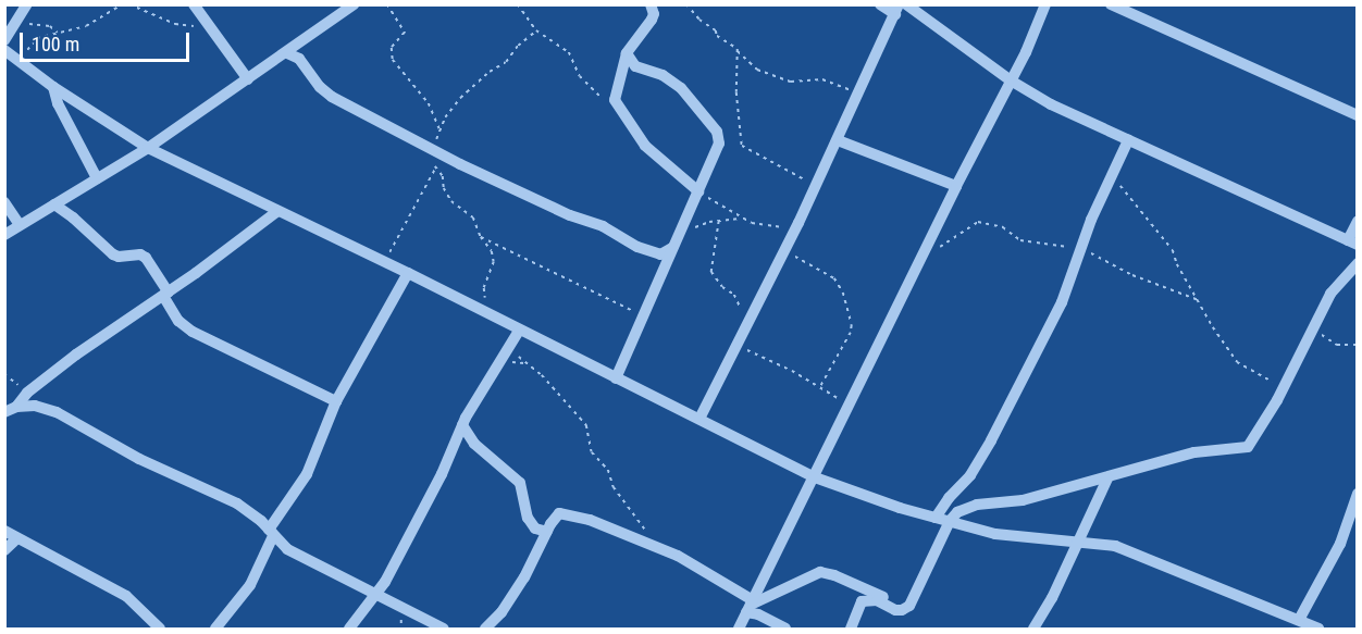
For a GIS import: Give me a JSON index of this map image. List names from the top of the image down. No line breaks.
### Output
{"scale_bar":"100 m"}
